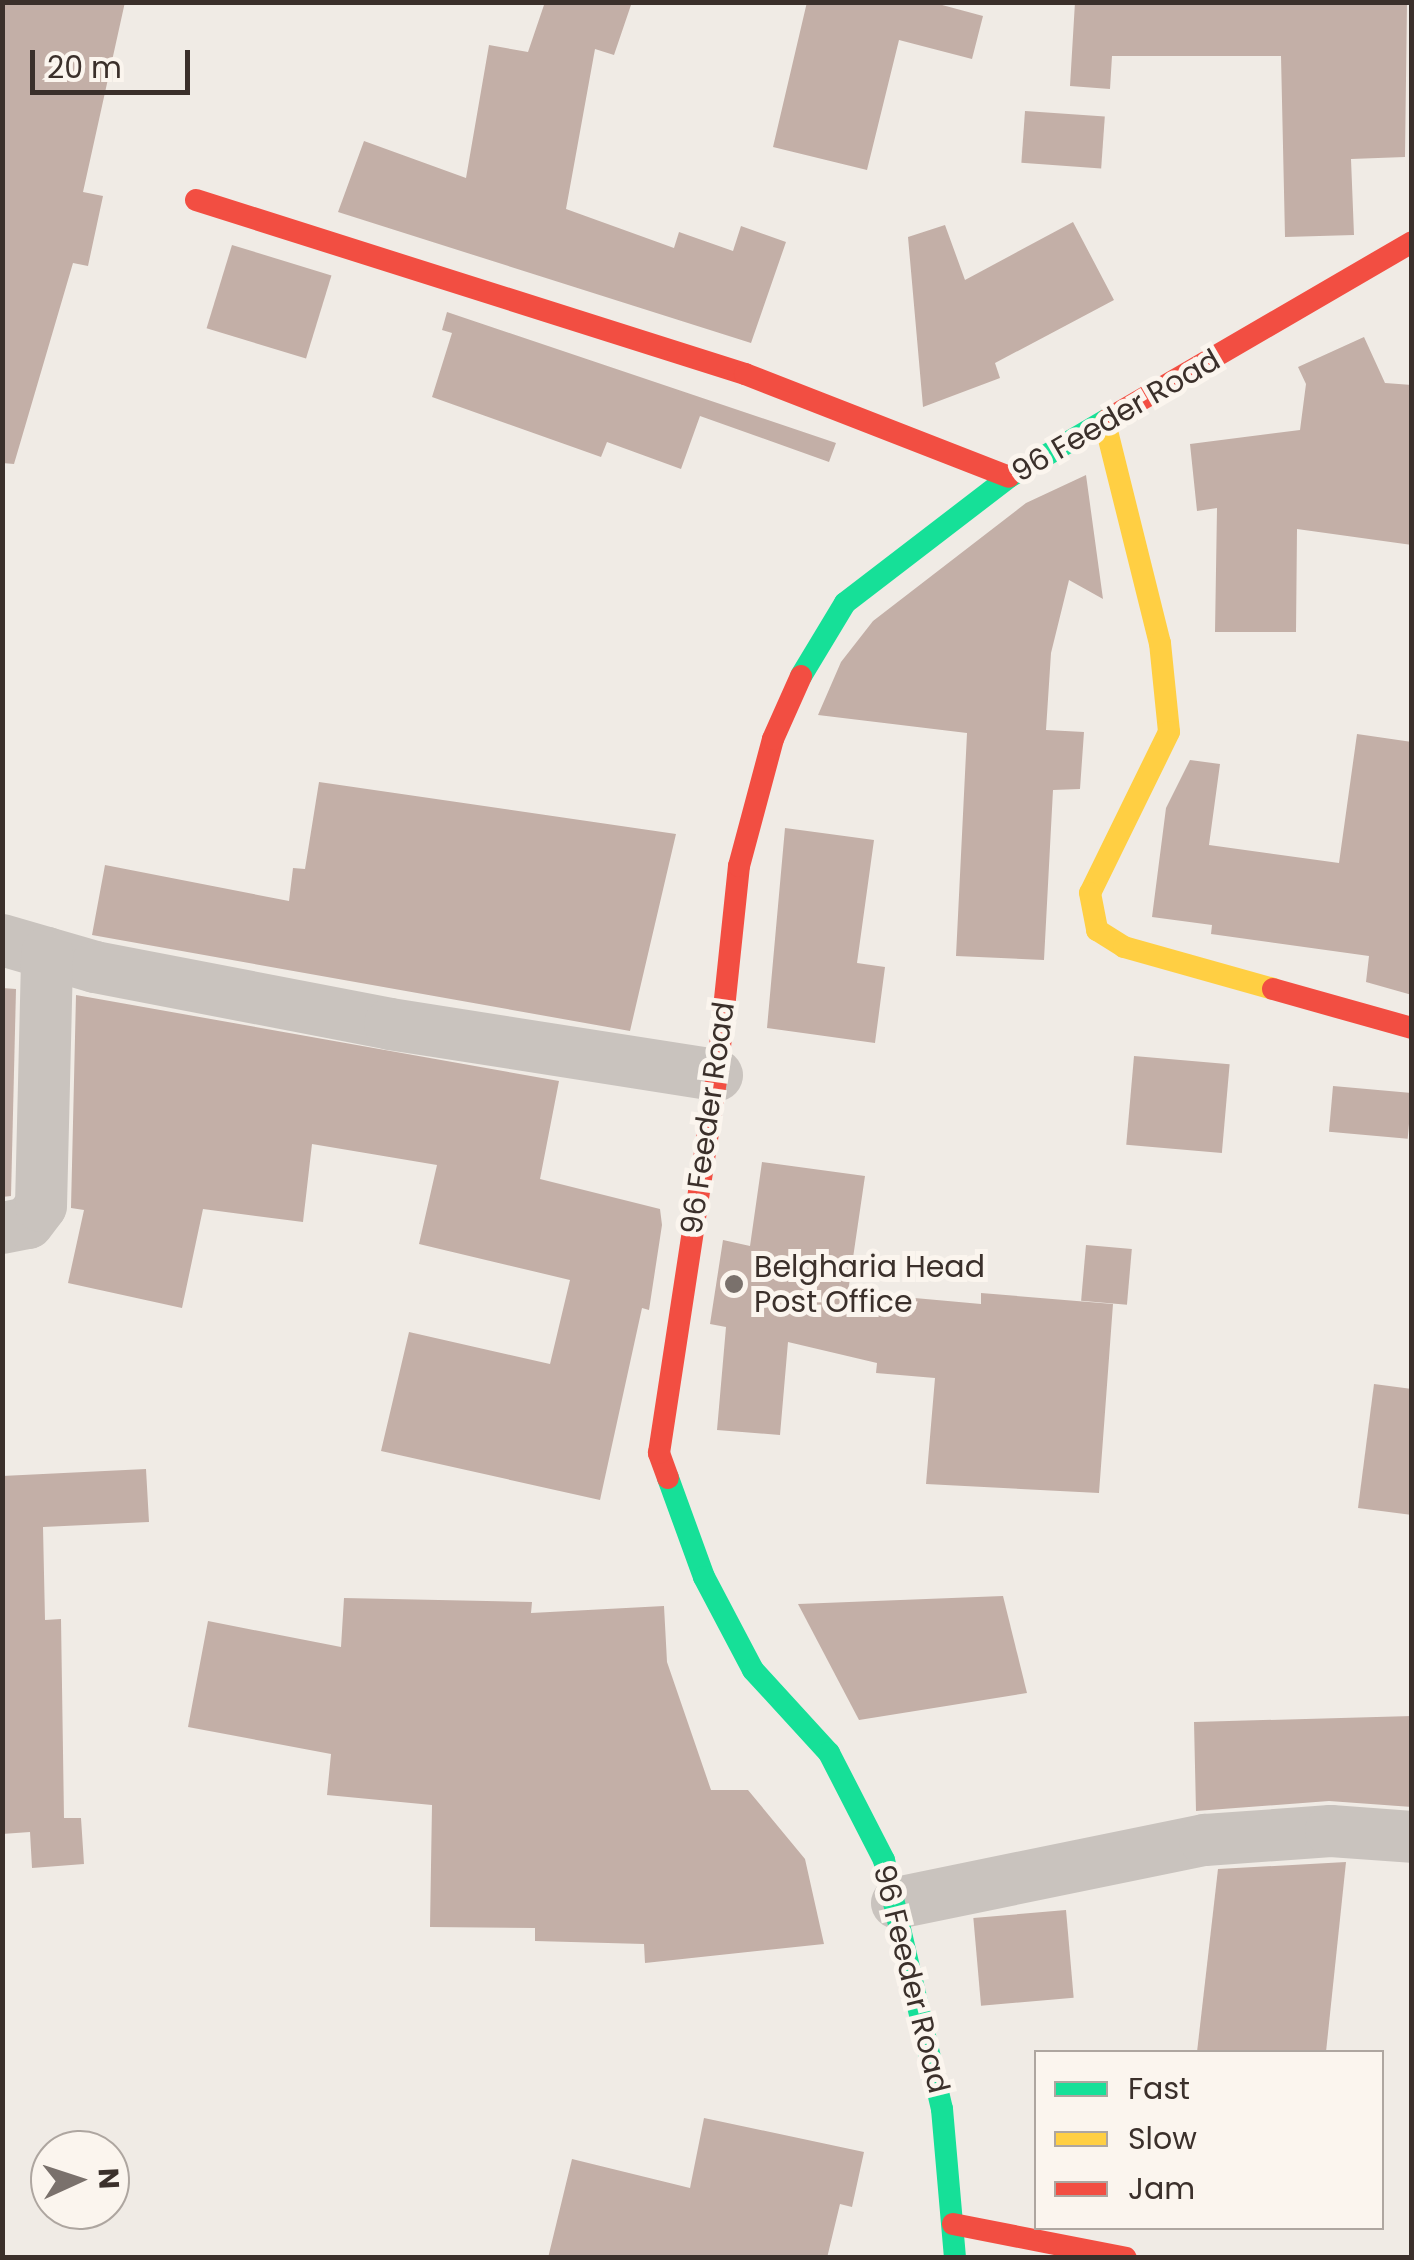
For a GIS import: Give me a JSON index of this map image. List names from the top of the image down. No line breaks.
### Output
{"streets":{"main road":["96 Feeder Road"]},"places":["Belgharia Head Post Office"],"legend":["Fast","Slow","Jam"],"scale_bar":"20 m","north":"right"}
